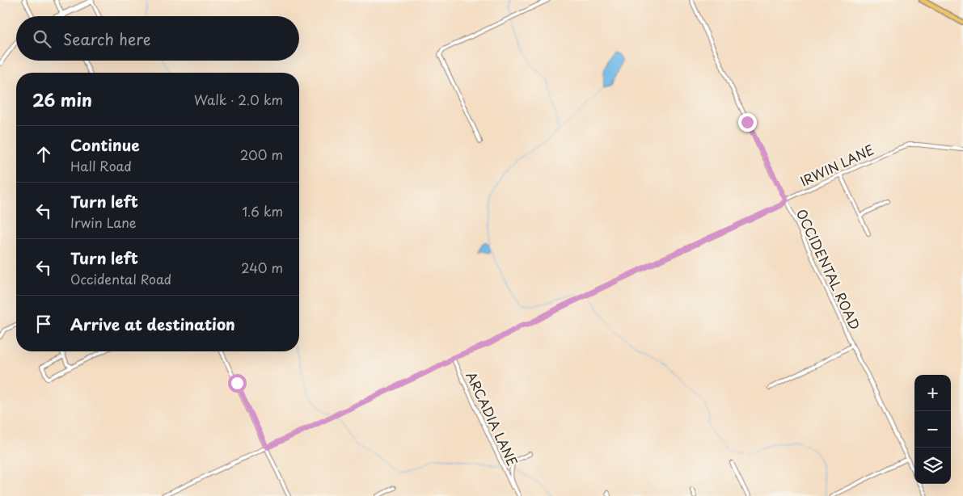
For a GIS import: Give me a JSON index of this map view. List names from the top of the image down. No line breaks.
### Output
{"streets":{"street":["IRWIN LANE","OCCIDENTAL ROAD","ARCADIA LANE"]},"crossings":[["IRWIN LANE","OCCIDENTAL ROAD"],["IRWIN LANE","ARCADIA LANE"]],"page":{"search":"Search here","heading":["26 min","Walk · 2.0 km"],"list":[["Continue","Hall Road","200 m"],["Turn left","Irwin Lane","1.6 km"],["Turn left","Occidental Road","240 m"],"Arrive at destination"],"map_buttons":["+","−"]}}
